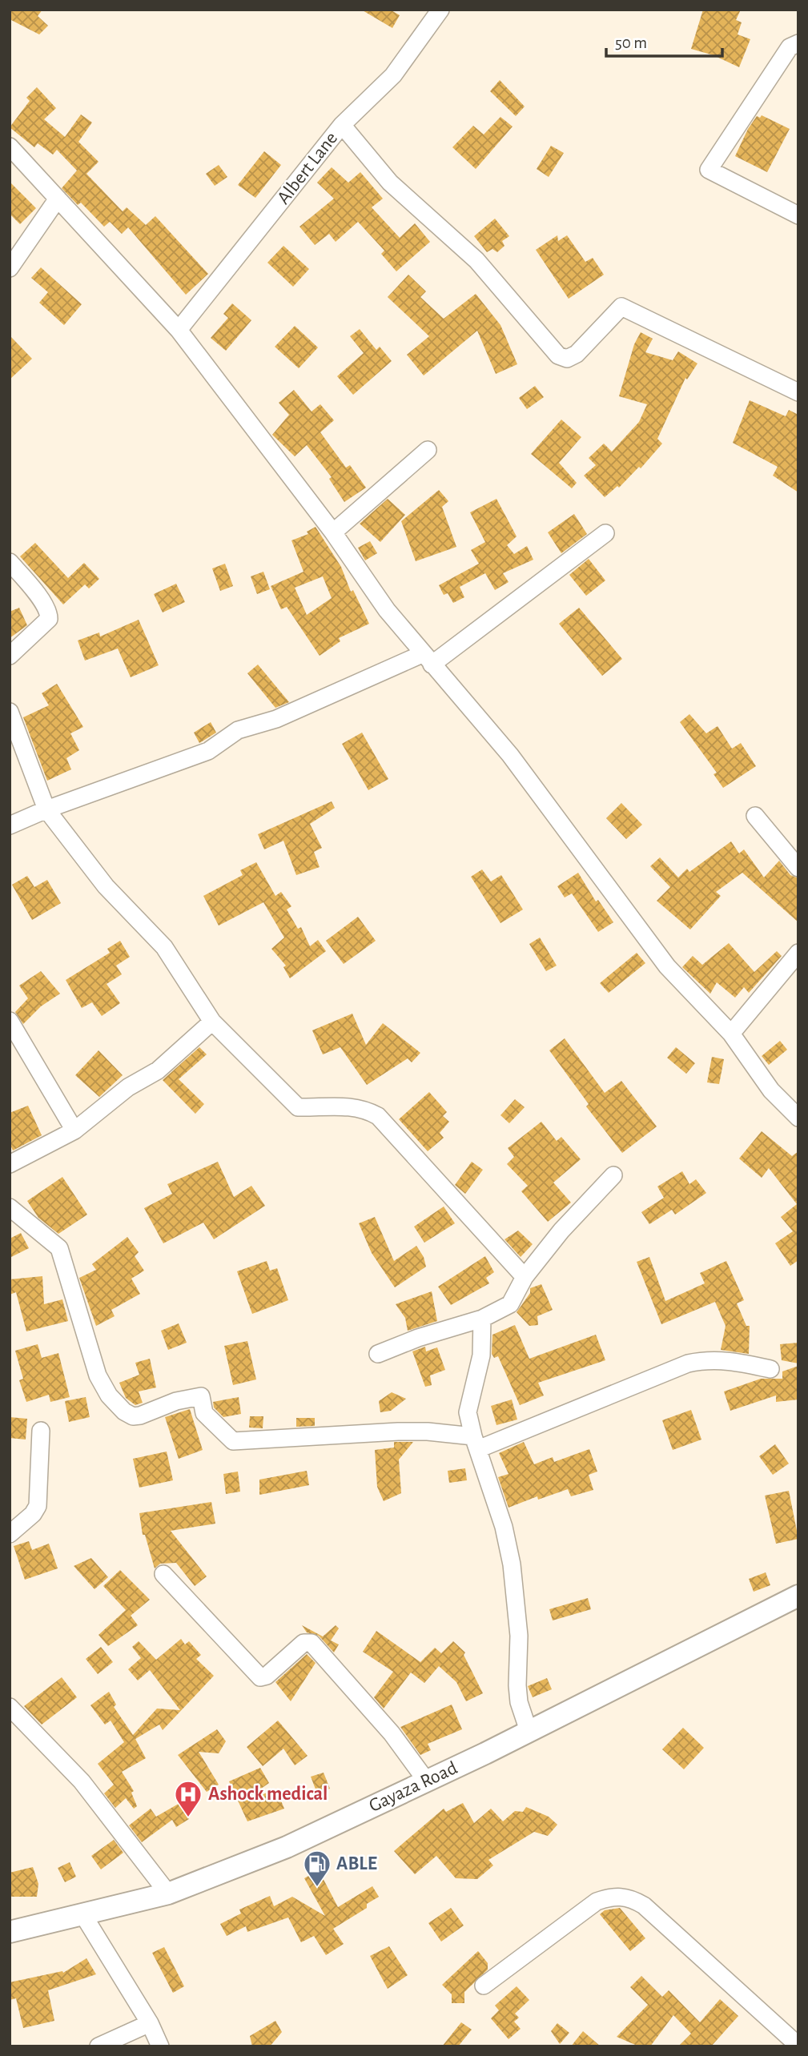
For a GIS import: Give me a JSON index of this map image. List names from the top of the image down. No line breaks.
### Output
{"streets":{"main road":["Gayaza Road"],"street":["Albert Lane"]},"places":{"hospital":["Ashock medical"],"fuel station":["ABLE"]},"scale_bar":"50 m"}
